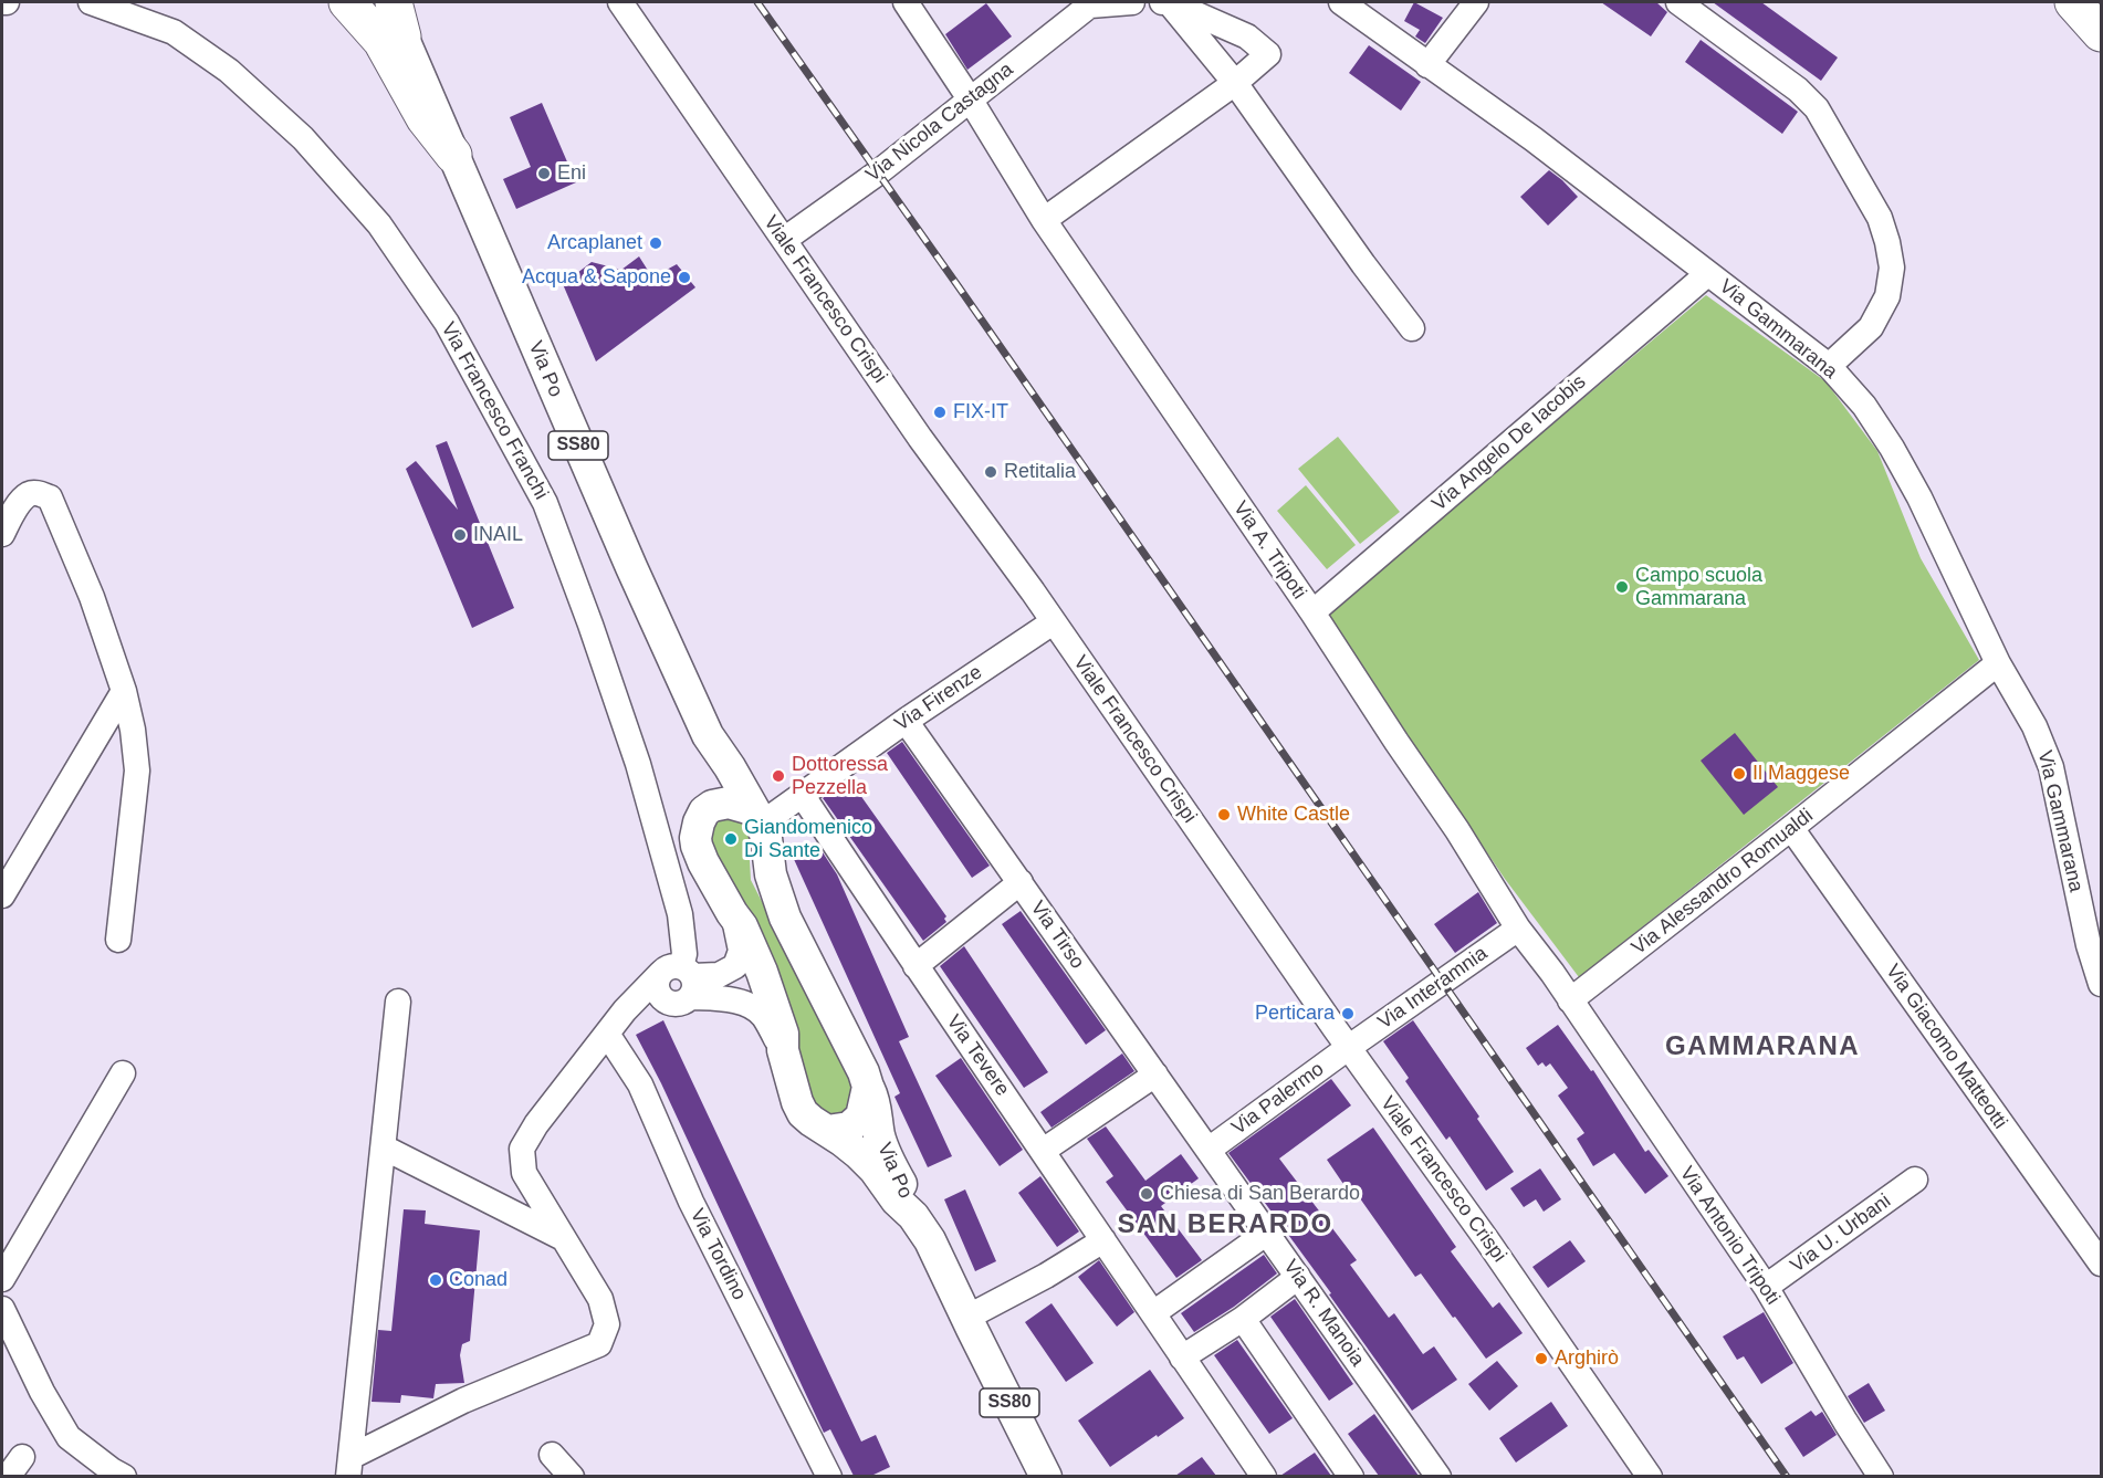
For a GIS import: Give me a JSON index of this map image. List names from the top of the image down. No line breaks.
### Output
{"streets":{"main road":["Via Po","SS80"],"street":["Via Nicola Castagna","Viale Francesco Crispi","Via Gammarana","Via Francesco Franchi","Via Angelo De Iacobis","Via A. Tripoti","Via Firenze","Via Alessandro Romualdi","Via Tirso","Via Interamnia","Via Giacomo Matteotti","Via Tevere","Via Palermo","Via U. Urbani","Via Antonio Tripoti","Via Tordino","Via R. Manoia"]},"crossings":[["Via Nicola Castagna","Viale Francesco Crispi"],["Via Nicola Castagna","Via A. Tripoti"],["Viale Francesco Crispi","Via Firenze"],["Viale Francesco Crispi","Via Interamnia"],["Viale Francesco Crispi","Via Palermo"],["Via Gammarana","Via Angelo De Iacobis"],["Via Gammarana","Via Alessandro Romualdi"],["Via Po","SS80"],["Via Po","Via Firenze"],["Via Angelo De Iacobis","Via A. Tripoti"],["SS80","Via Firenze"],["Via A. Tripoti","Via Alessandro Romualdi"],["Via A. Tripoti","Via Interamnia"],["Via A. Tripoti","Via Antonio Tripoti"],["Via Firenze","Via Tirso"],["Via Firenze","Via Tevere"],["Via Alessandro Romualdi","Via Giacomo Matteotti"],["Via Alessandro Romualdi","Via Antonio Tripoti"],["Via Tirso","Via Palermo"],["Via Tirso","Via R. Manoia"],["Via Interamnia","Via Palermo"],["Via Palermo","Via R. Manoia"],["Via U. Urbani","Via Antonio Tripoti"]],"districts":["GAMMARANA","SAN BERARDO"],"places":["Eni","Arcaplanet","Acqua & Sapone","FIX-IT","Retitalia","INAIL","Campo scuola Gammarana","Il Maggese","Dottoressa Pezzella","White Castle","Giandomenico Di Sante","Perticara","Chiesa di San Berardo","Conad","Arghirò"]}
